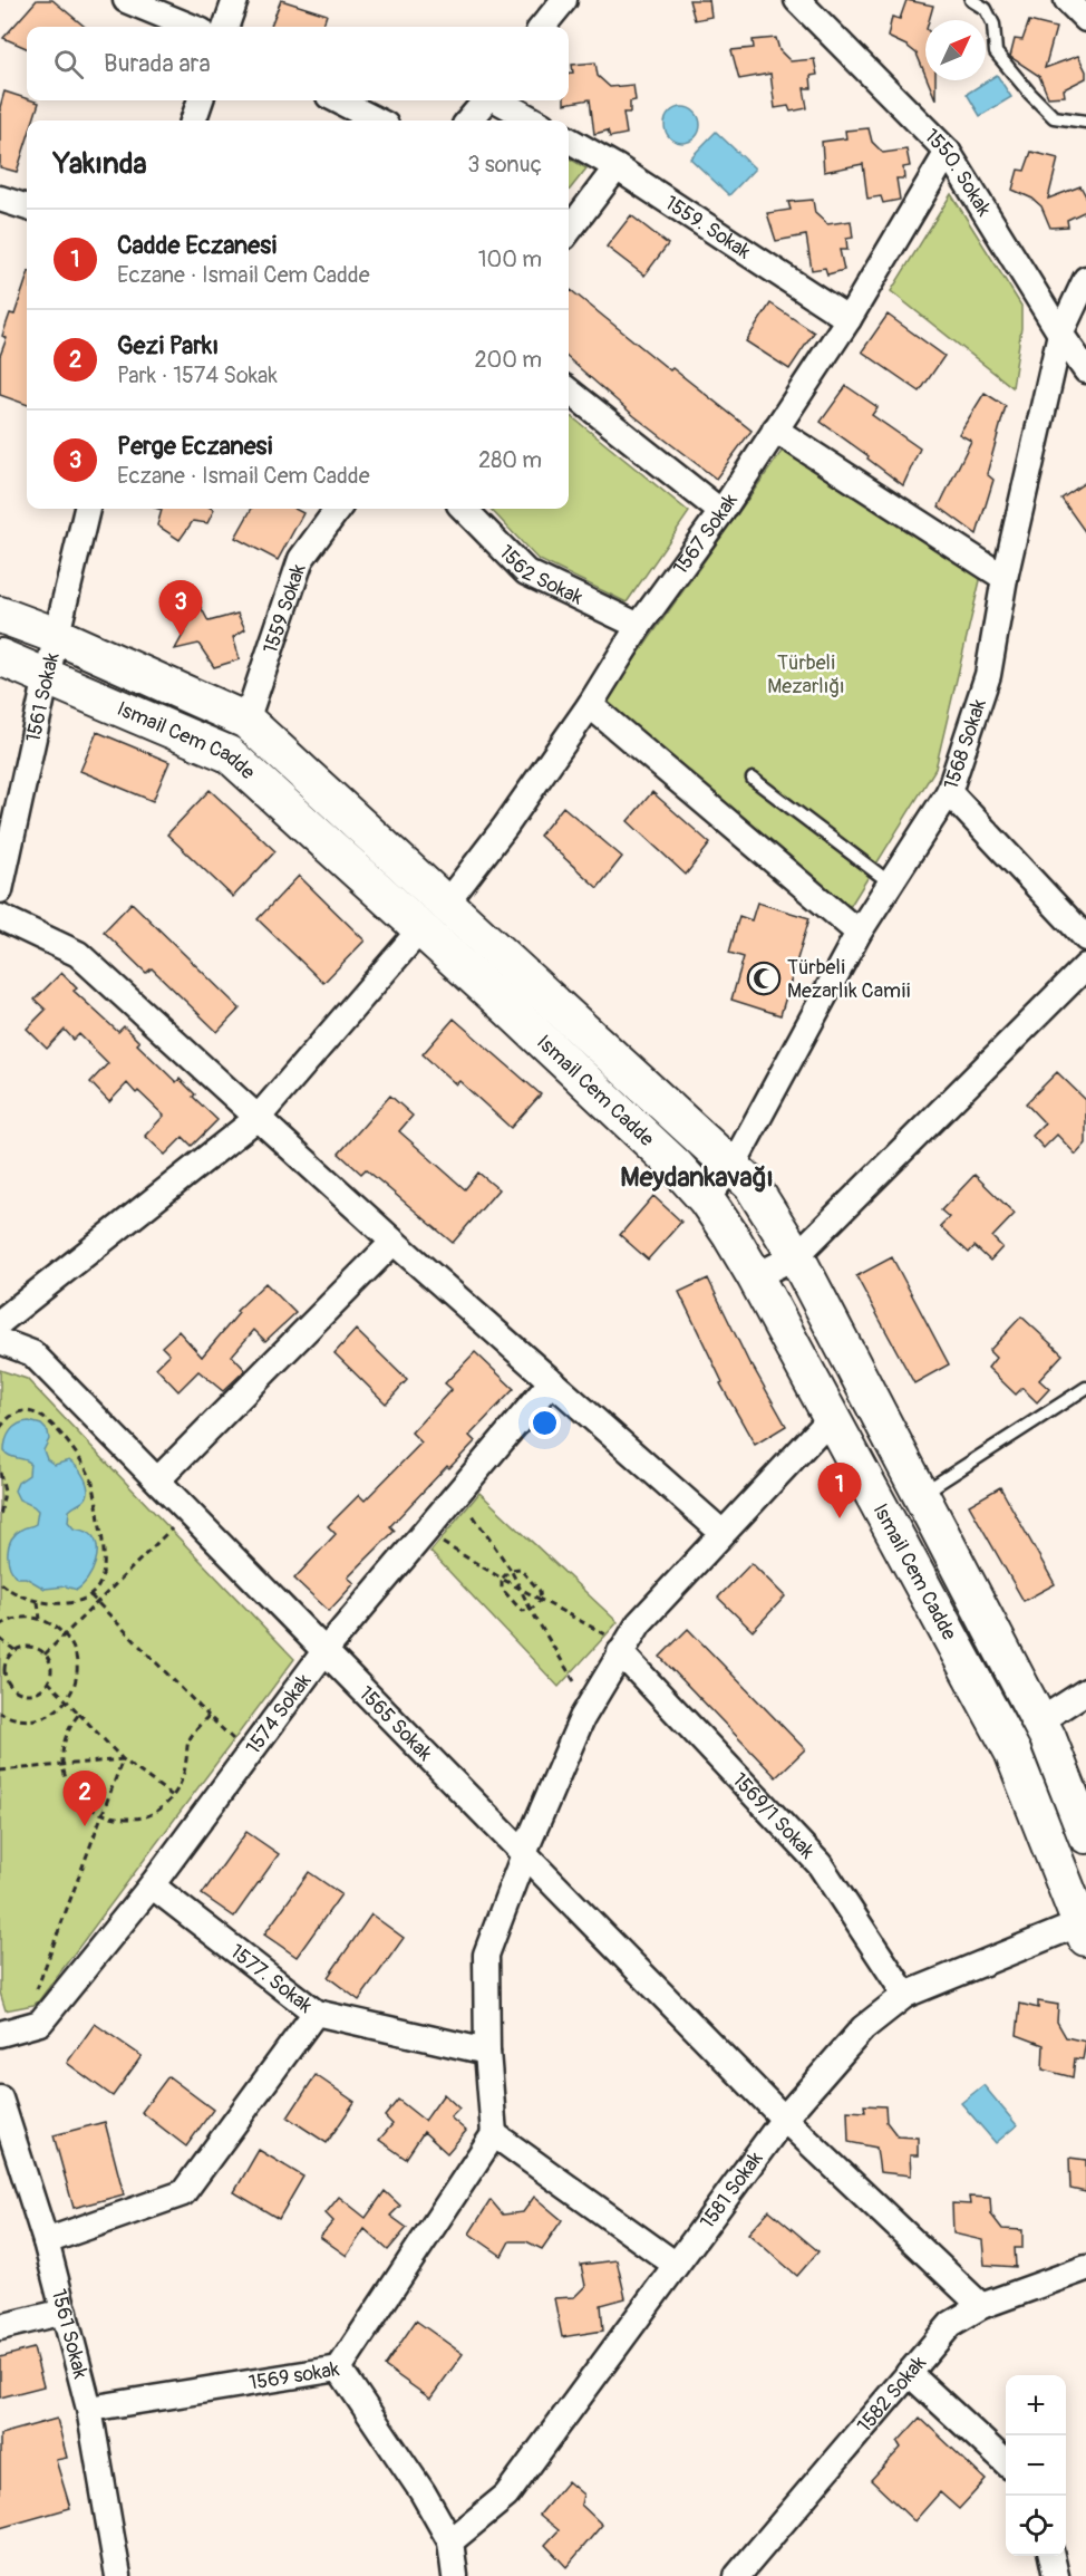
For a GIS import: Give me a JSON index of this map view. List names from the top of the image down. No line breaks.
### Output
{"streets":{"main road":["Ismail Cem Cadde"],"street":["1550. Sokak","1559. Sokak","1567 Sokak","1562 Sokak","1559 Sokak","1561 Sokak","1568 Sokak","1574 Sokak","1565 Sokak","1569/1 Sokak","1577. Sokak","1581 Sokak","1569 sokak","1582 Sokak"]},"crossings":[["1550. Sokak","1567 Sokak"],["1550. Sokak","1568 Sokak"],["1559. Sokak","1567 Sokak"],["1567 Sokak","1562 Sokak"],["1567 Sokak","Ismail Cem Cadde"],["1559 Sokak","Ismail Cem Cadde"],["1561 Sokak","Ismail Cem Cadde"],["1561 Sokak","1569 sokak"],["Ismail Cem Cadde","1568 Sokak"],["Ismail Cem Cadde","1581 Sokak"],["1574 Sokak","1565 Sokak"],["1574 Sokak","1577. Sokak"],["1565 Sokak","1581 Sokak"],["1565 Sokak","1582 Sokak"],["1569/1 Sokak","1581 Sokak"],["1581 Sokak","1569 sokak"]],"districts":["Meydankavağı"],"parks":["Türbeli Mezarlığı"],"places":{"mosque":["Türbeli Mezarlık Camii"]},"north":"top right","page":{"search":"Burada ara","heading":["Yakında","3 sonuç"],"list":[{"mark":"1","name":"Cadde Eczanesi","note":"Eczane · Ismail Cem Cadde","value":"100 m"},{"mark":"2","name":"Gezi Parkı","note":"Park · 1574 Sokak","value":"200 m"},{"mark":"3","name":"Perge Eczanesi","note":"Eczane · Ismail Cem Cadde","value":"280 m"}],"pins":["3","1","2"],"map_buttons":["+","−"]}}
